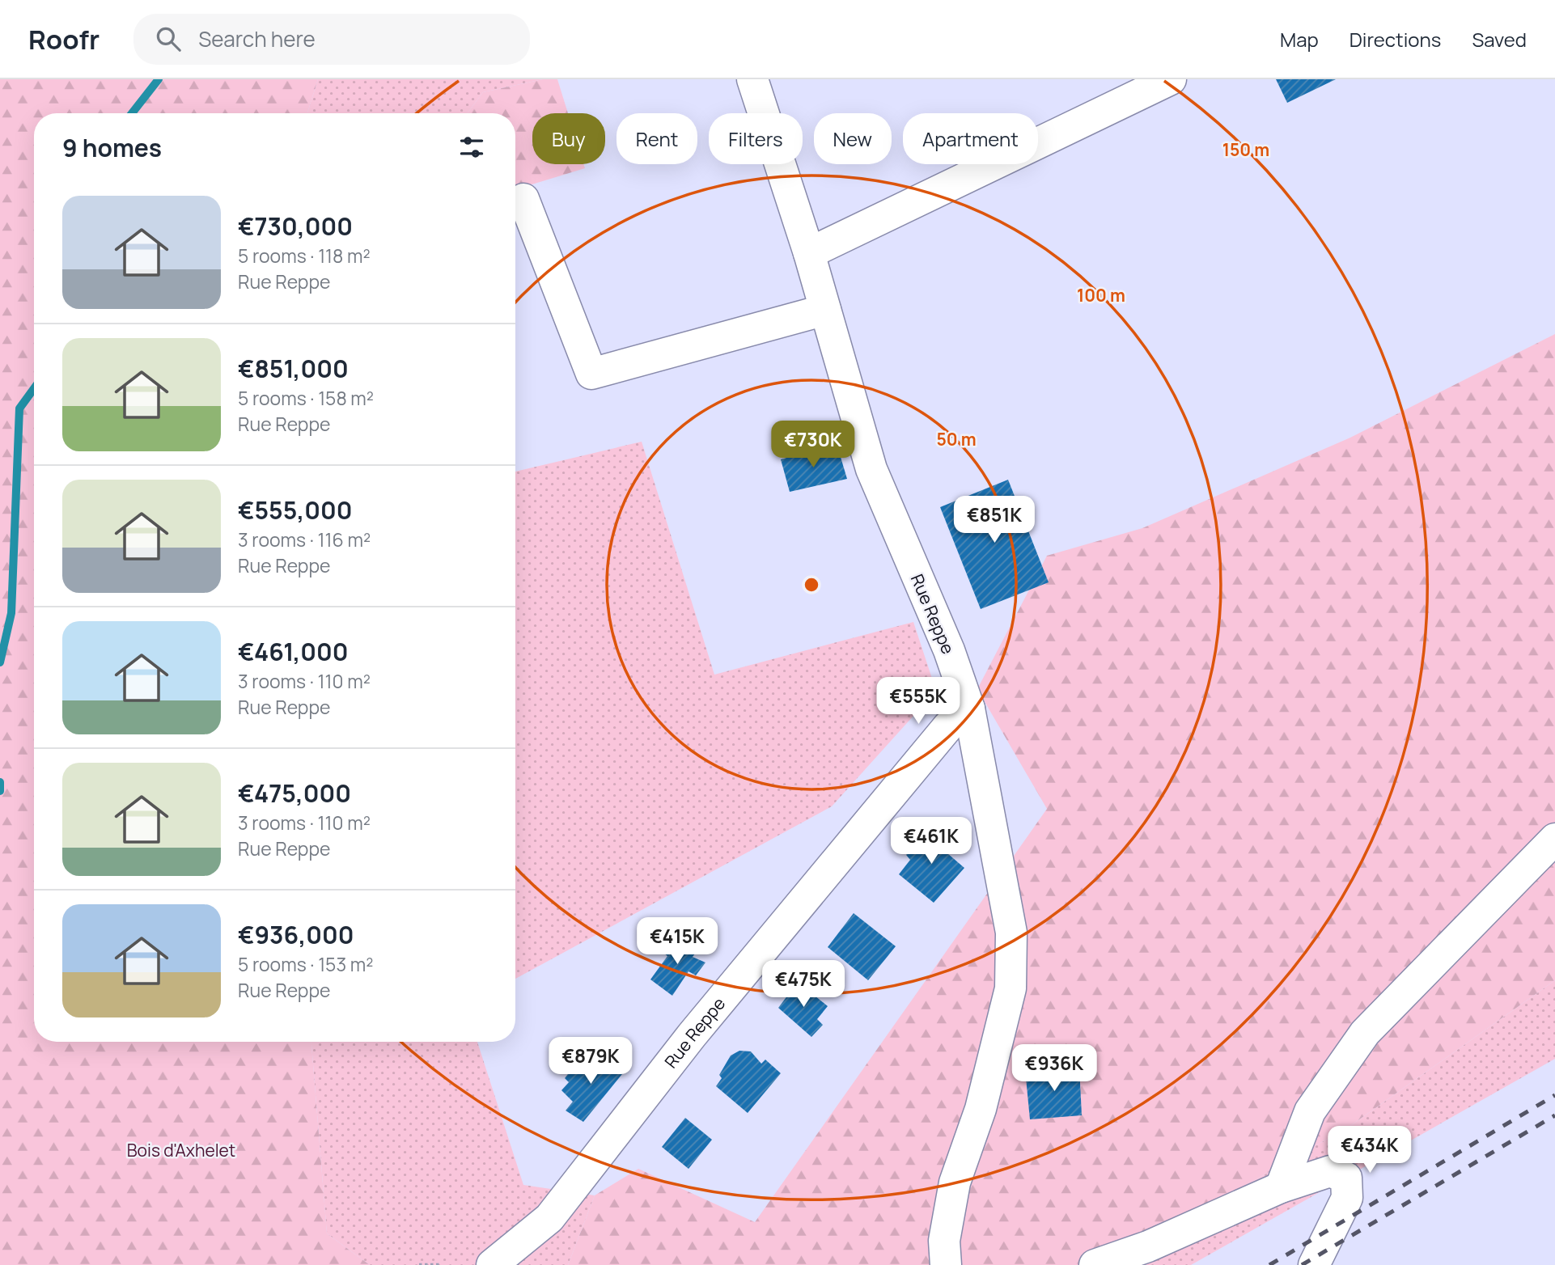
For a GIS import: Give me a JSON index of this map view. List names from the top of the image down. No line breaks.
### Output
{"streets":{"street":["Rue Reppe"]},"parks":["Bois d'Axhelet"],"page":{"header":"Roofr","search":"Search here","nav":["Map","Directions","Saved"],"chip":["Buy","Rent","Filters","New","Apartment"],"heading":"9 homes","list":[{"name":"€730,000","note":"5 rooms · 118 m² · Rue Reppe"},{"name":"€851,000","note":"5 rooms · 158 m² · Rue Reppe"},{"name":"€555,000","note":"3 rooms · 116 m² · Rue Reppe"},{"name":"€461,000","note":"3 rooms · 110 m² · Rue Reppe"},{"name":"€475,000","note":"3 rooms · 110 m² · Rue Reppe"},{"name":"€936,000","note":"5 rooms · 153 m² · Rue Reppe"}],"price":["€730K","€851K","€555K","€461K","€415K","€475K","€879K","€936K","€434K"]},"rings":["150 m","100 m","50 m"]}
